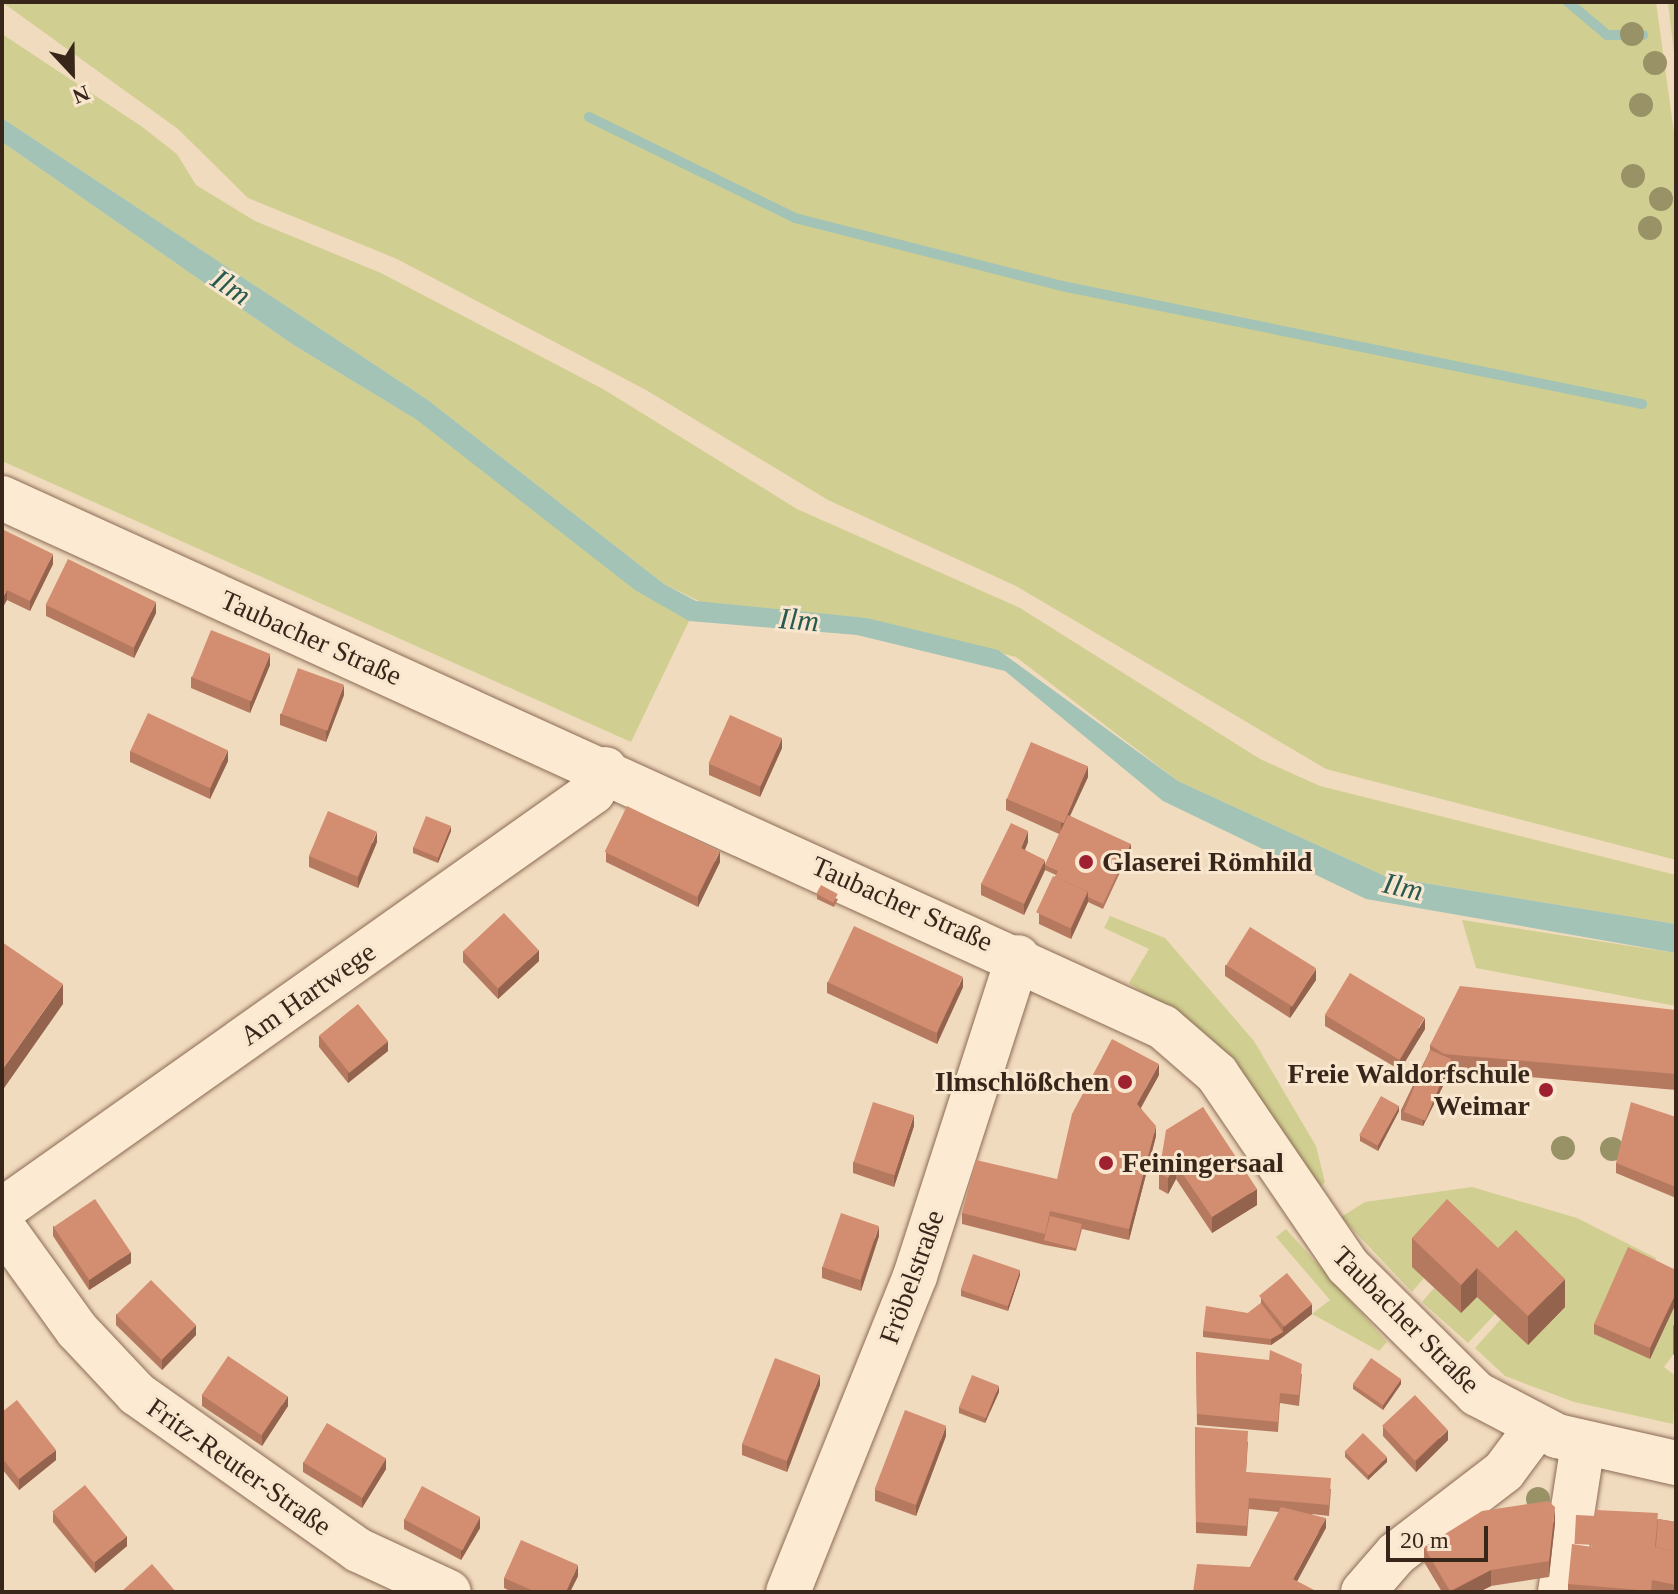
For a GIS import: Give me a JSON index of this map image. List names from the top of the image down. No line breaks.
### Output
{"streets":{"street":["Taubacher Straße","Am Hartwege","Fröbelstraße","Fritz-Reuter-Straße"]},"crossings":[["Taubacher Straße","Am Hartwege"],["Taubacher Straße","Fröbelstraße"]],"water":["Ilm"],"places":["Glaserei Römhild","Ilmschlößchen","Freie Waldorfschule Weimar","Feiningersaal"],"scale_bar":"20 m","north":"bottom"}
